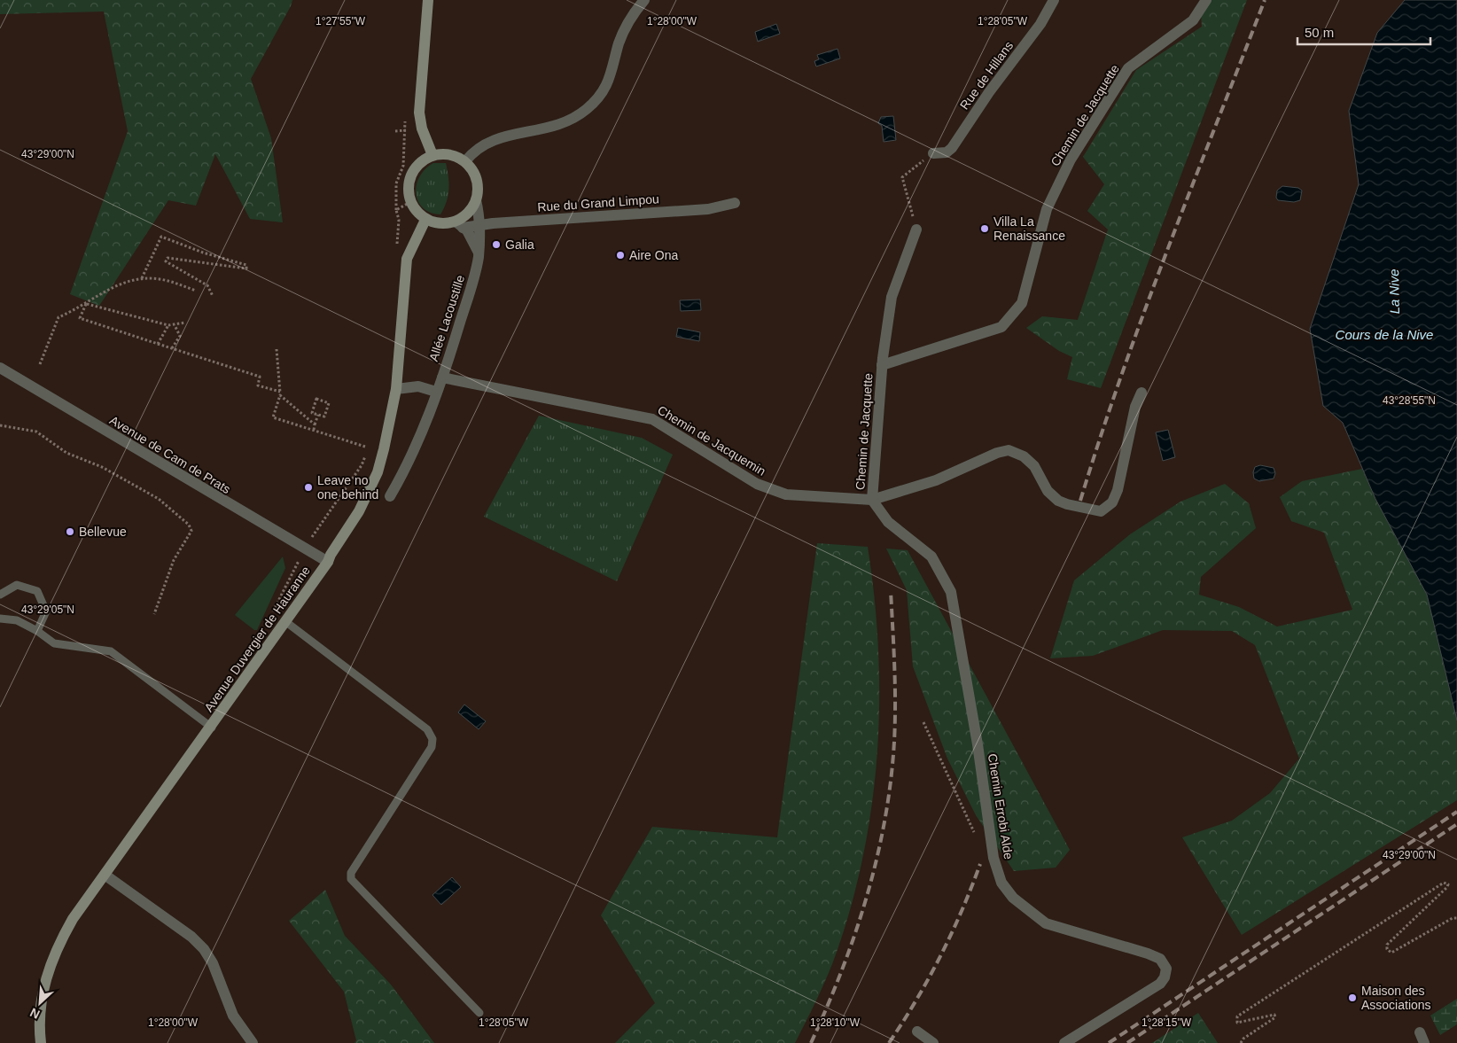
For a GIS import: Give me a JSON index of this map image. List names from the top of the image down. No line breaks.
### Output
{"streets":{"main road":["Avenue Duvergier de Hauranne"],"street":["Rue de Hillans","Chemin de Jacquette","Rue du Grand Limpou","Allée Lacoustille","Chemin de Jacquemin","Avenue de Cam de Prats","Chemin Errobi Alde"]},"crossings":[["Chemin de Jacquette","Chemin de Jacquemin"],["Chemin de Jacquette","Chemin Errobi Alde"],["Rue du Grand Limpou","Allée Lacoustille"],["Rue du Grand Limpou","Avenue Duvergier de Hauranne"],["Allée Lacoustille","Chemin de Jacquemin"],["Allée Lacoustille","Avenue Duvergier de Hauranne"],["Chemin de Jacquemin","Chemin Errobi Alde"],["Avenue de Cam de Prats","Avenue Duvergier de Hauranne"]],"water":["La Nive","Cours de la Nive"],"places":["Villa La Renaissance","Galia","Aire Ona","Leave no one behind","Bellevue","Maison des Associations"],"scale_bar":"50 m","north":"bottom left","coordinates":["1°27'55\"W","1°28'00\"W","1°28'05\"W","43°29'00\"N","43°28'55\"N","43°29'05\"N","1°28'10\"W","1°28'15\"W"]}
